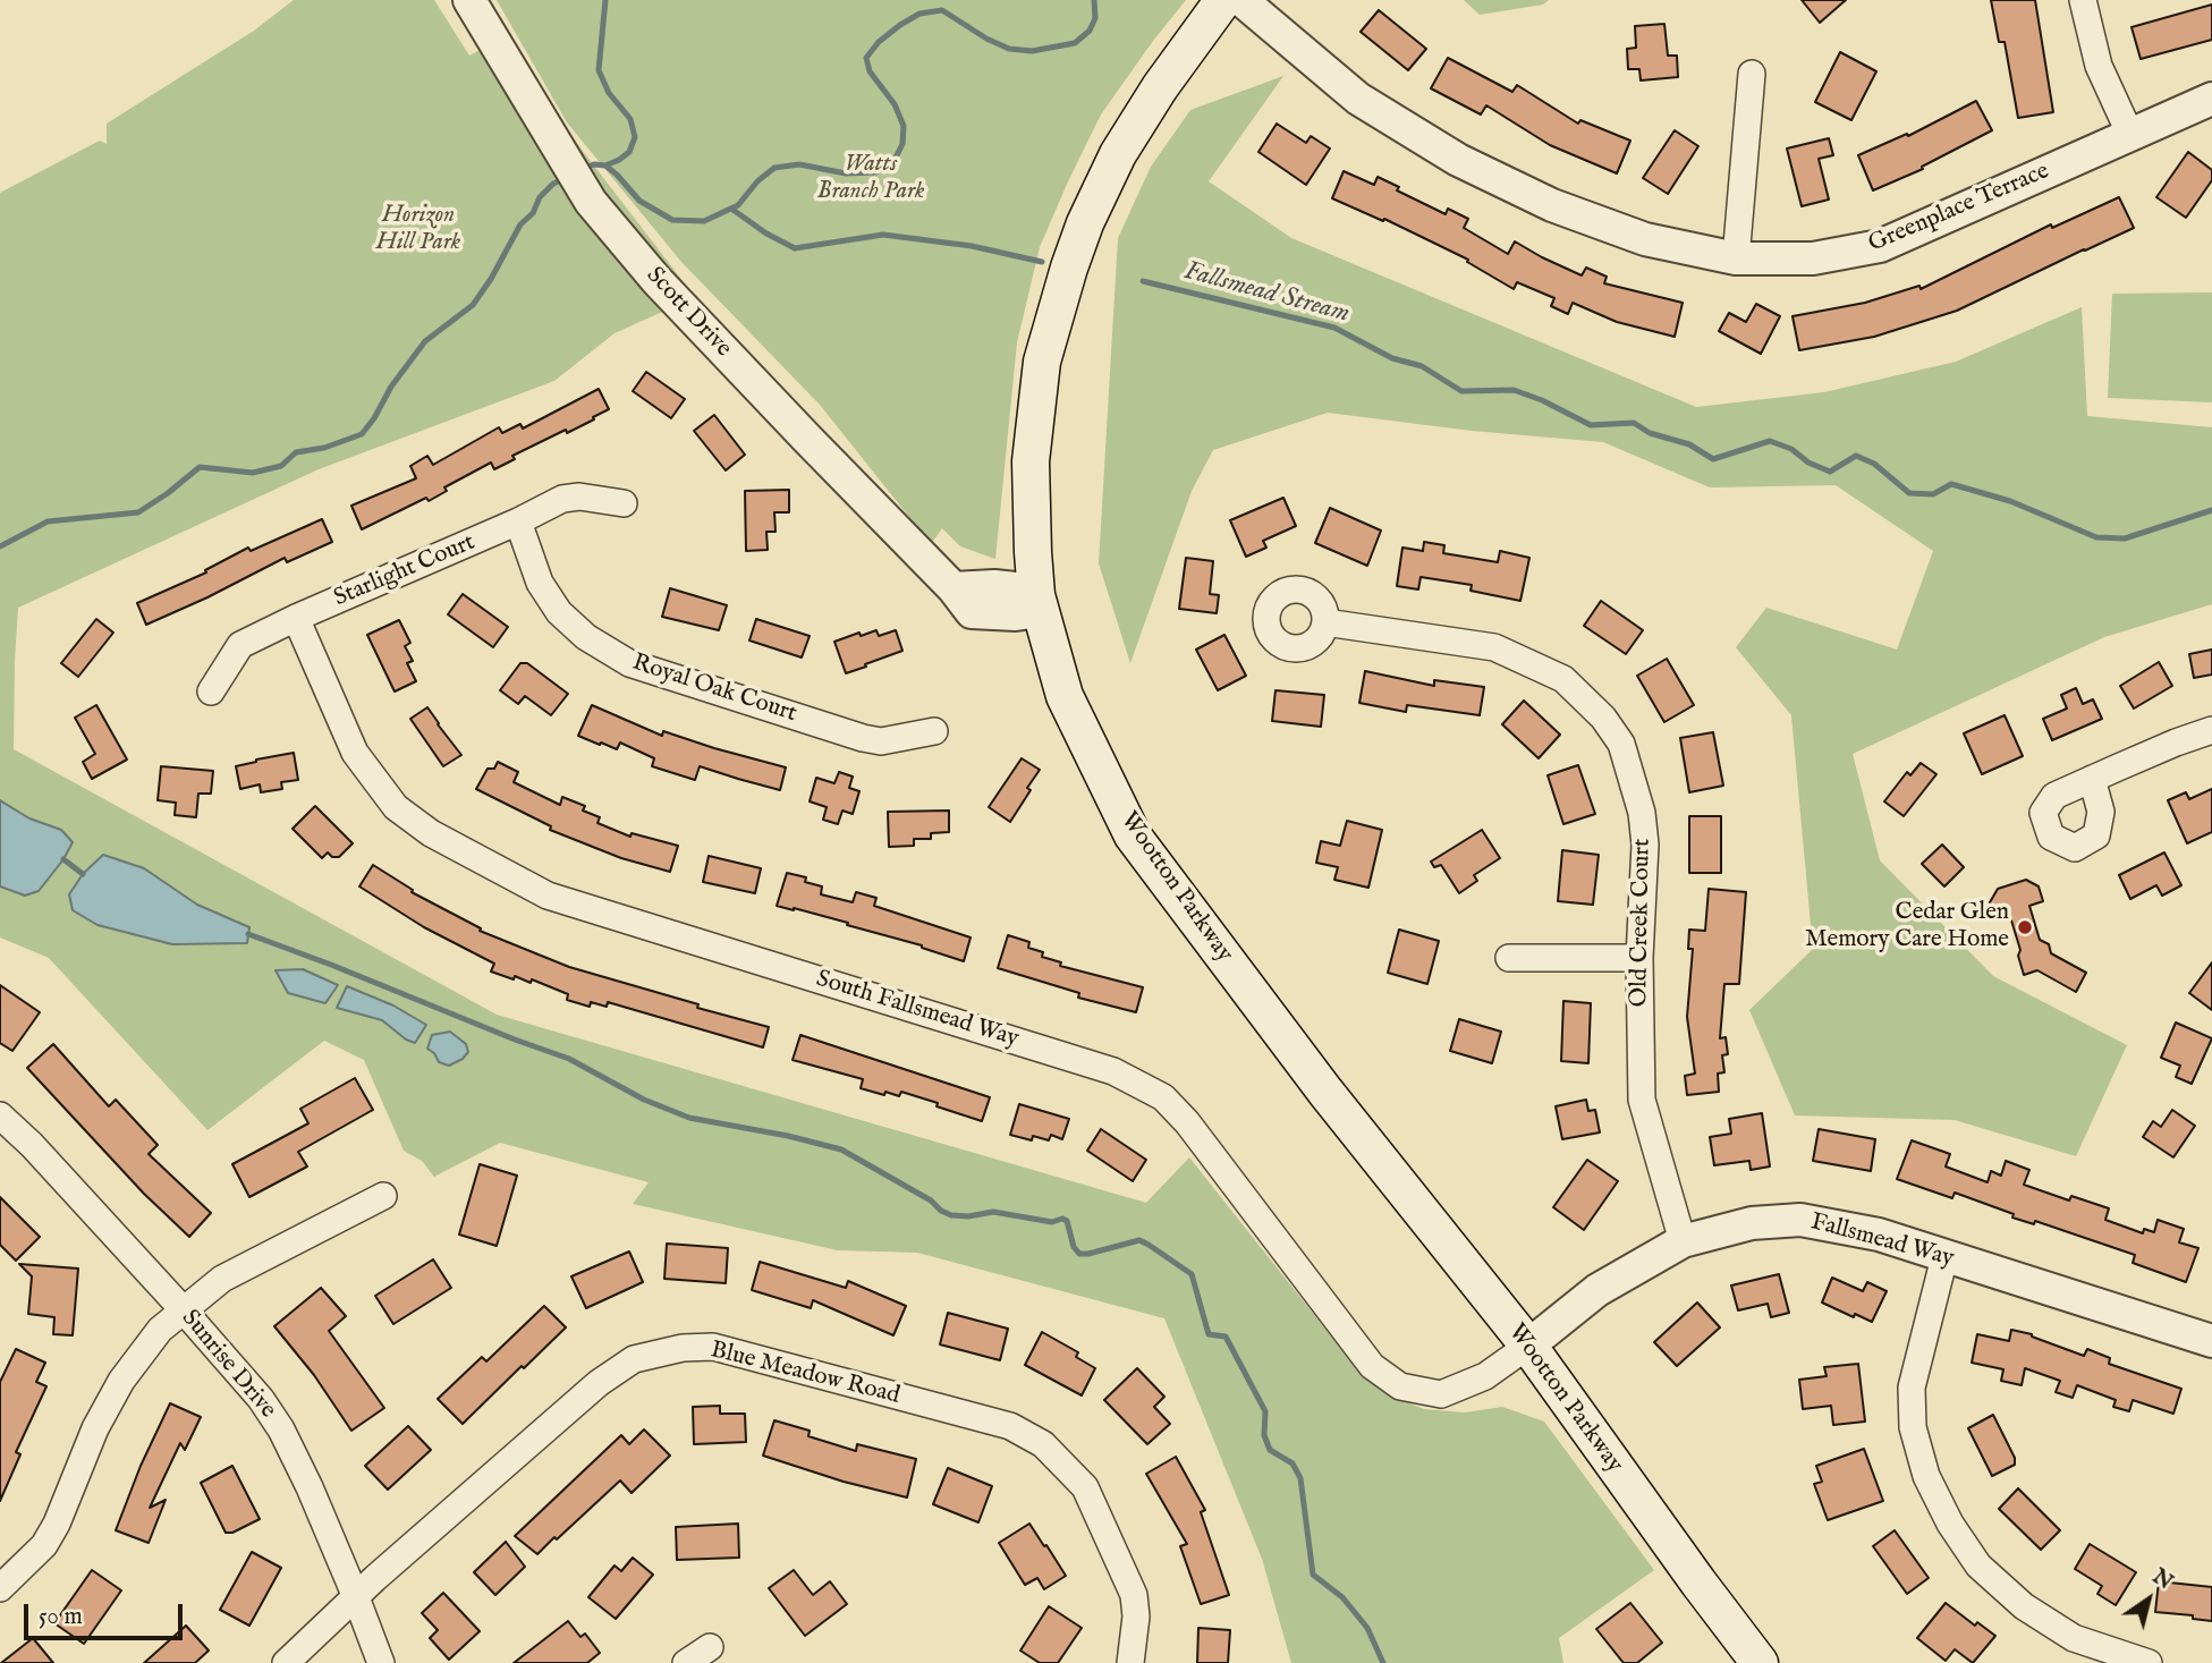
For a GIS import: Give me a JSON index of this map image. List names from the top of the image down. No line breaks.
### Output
{"streets":{"main road":["Wootton Parkway"],"street":["Greenplace Terrace","Scott Drive","Starlight Court","Royal Oak Court","Old Creek Court","South Fallsmead Way","Fallsmead Way","Sunrise Drive","Blue Meadow Road"]},"crossings":[["Scott Drive","Wootton Parkway"],["Starlight Court","Royal Oak Court"],["Starlight Court","South Fallsmead Way"],["Wootton Parkway","South Fallsmead Way"],["Wootton Parkway","Fallsmead Way"],["Old Creek Court","Fallsmead Way"],["South Fallsmead Way","Fallsmead Way"],["Sunrise Drive","Blue Meadow Road"]],"water":["Fallsmead Stream"],"parks":["Watts Branch Park","Horizon Hill Park"],"places":["Cedar Glen Memory Care Home"],"scale_bar":"50 m","north":"top right"}
